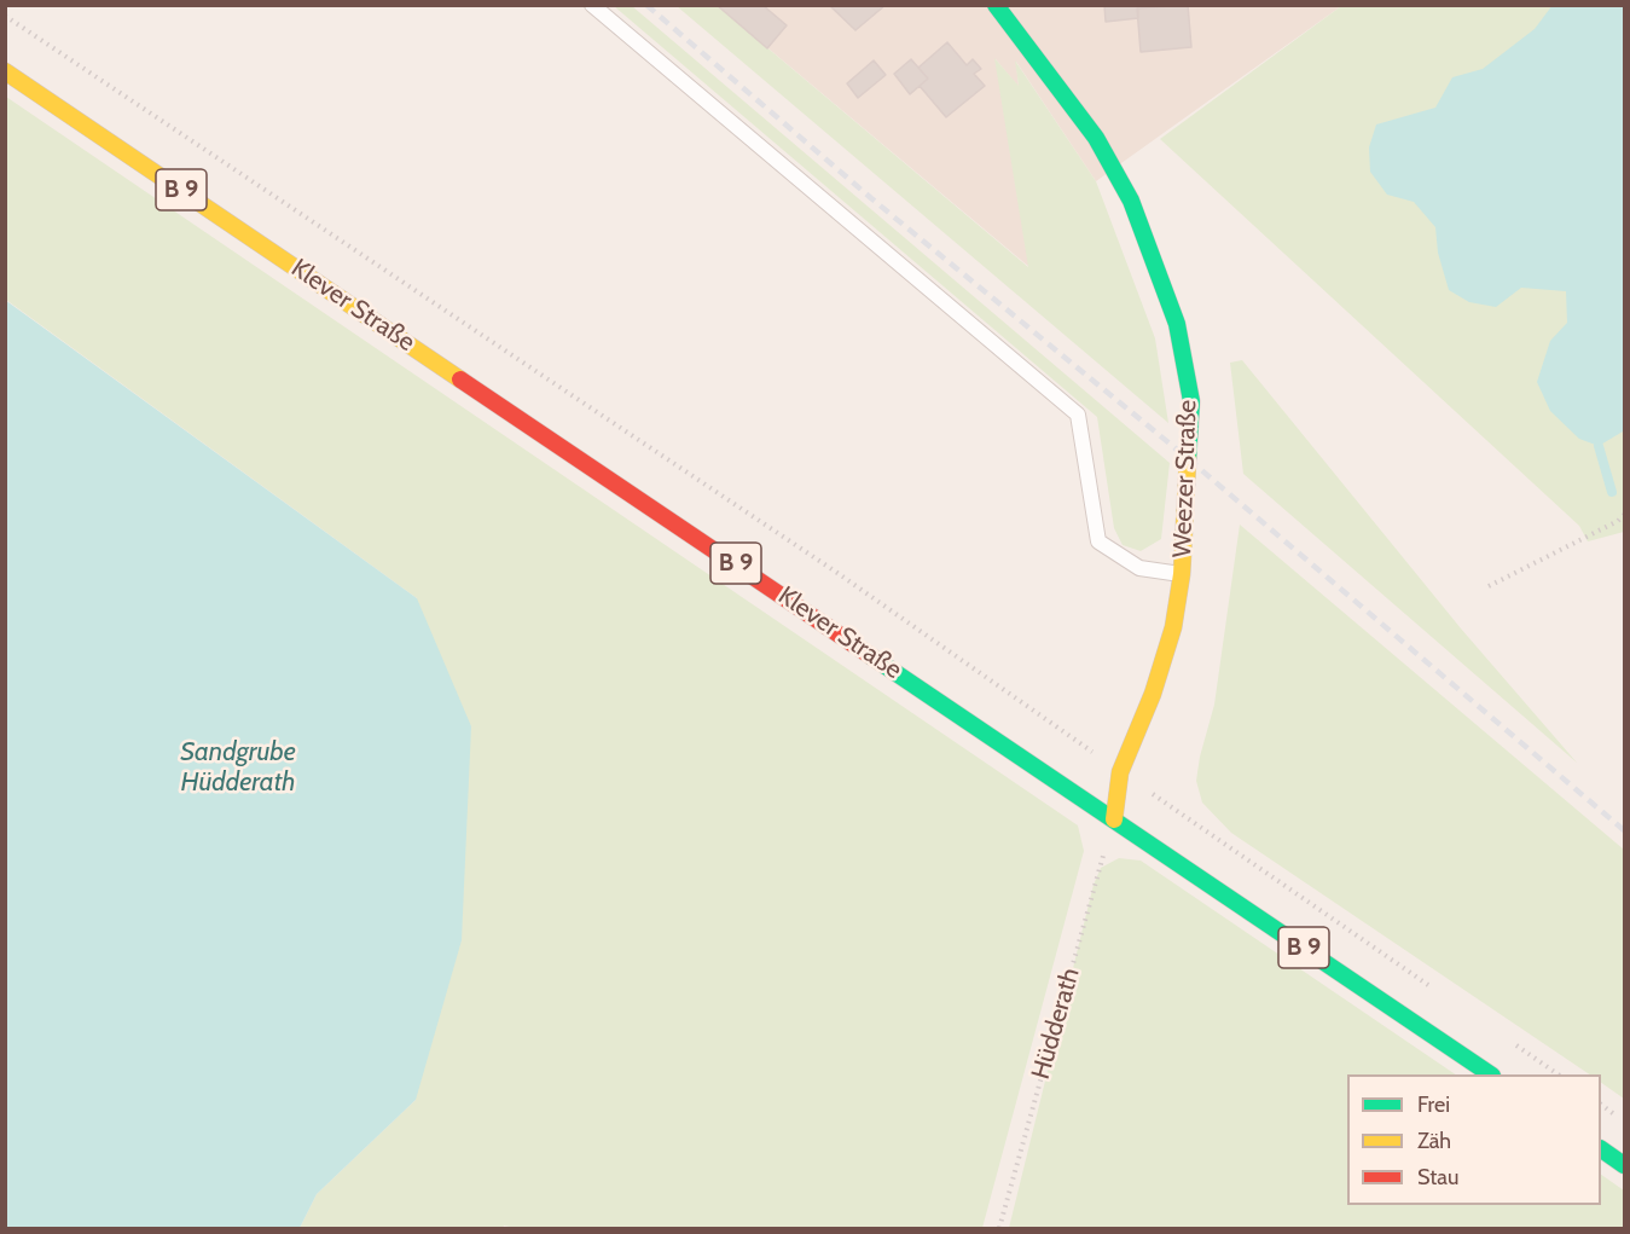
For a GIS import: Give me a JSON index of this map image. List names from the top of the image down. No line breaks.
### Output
{"streets":{"main road":["B 9","Klever Straße","Weezer Straße"],"path":["Hüdderath"]},"crossings":[["Klever Straße","Weezer Straße"],["Klever Straße","Hüdderath"],["Weezer Straße","Hüdderath"]],"water":["Sandgrube Hüdderath"],"legend":["Frei","Zäh","Stau"]}
